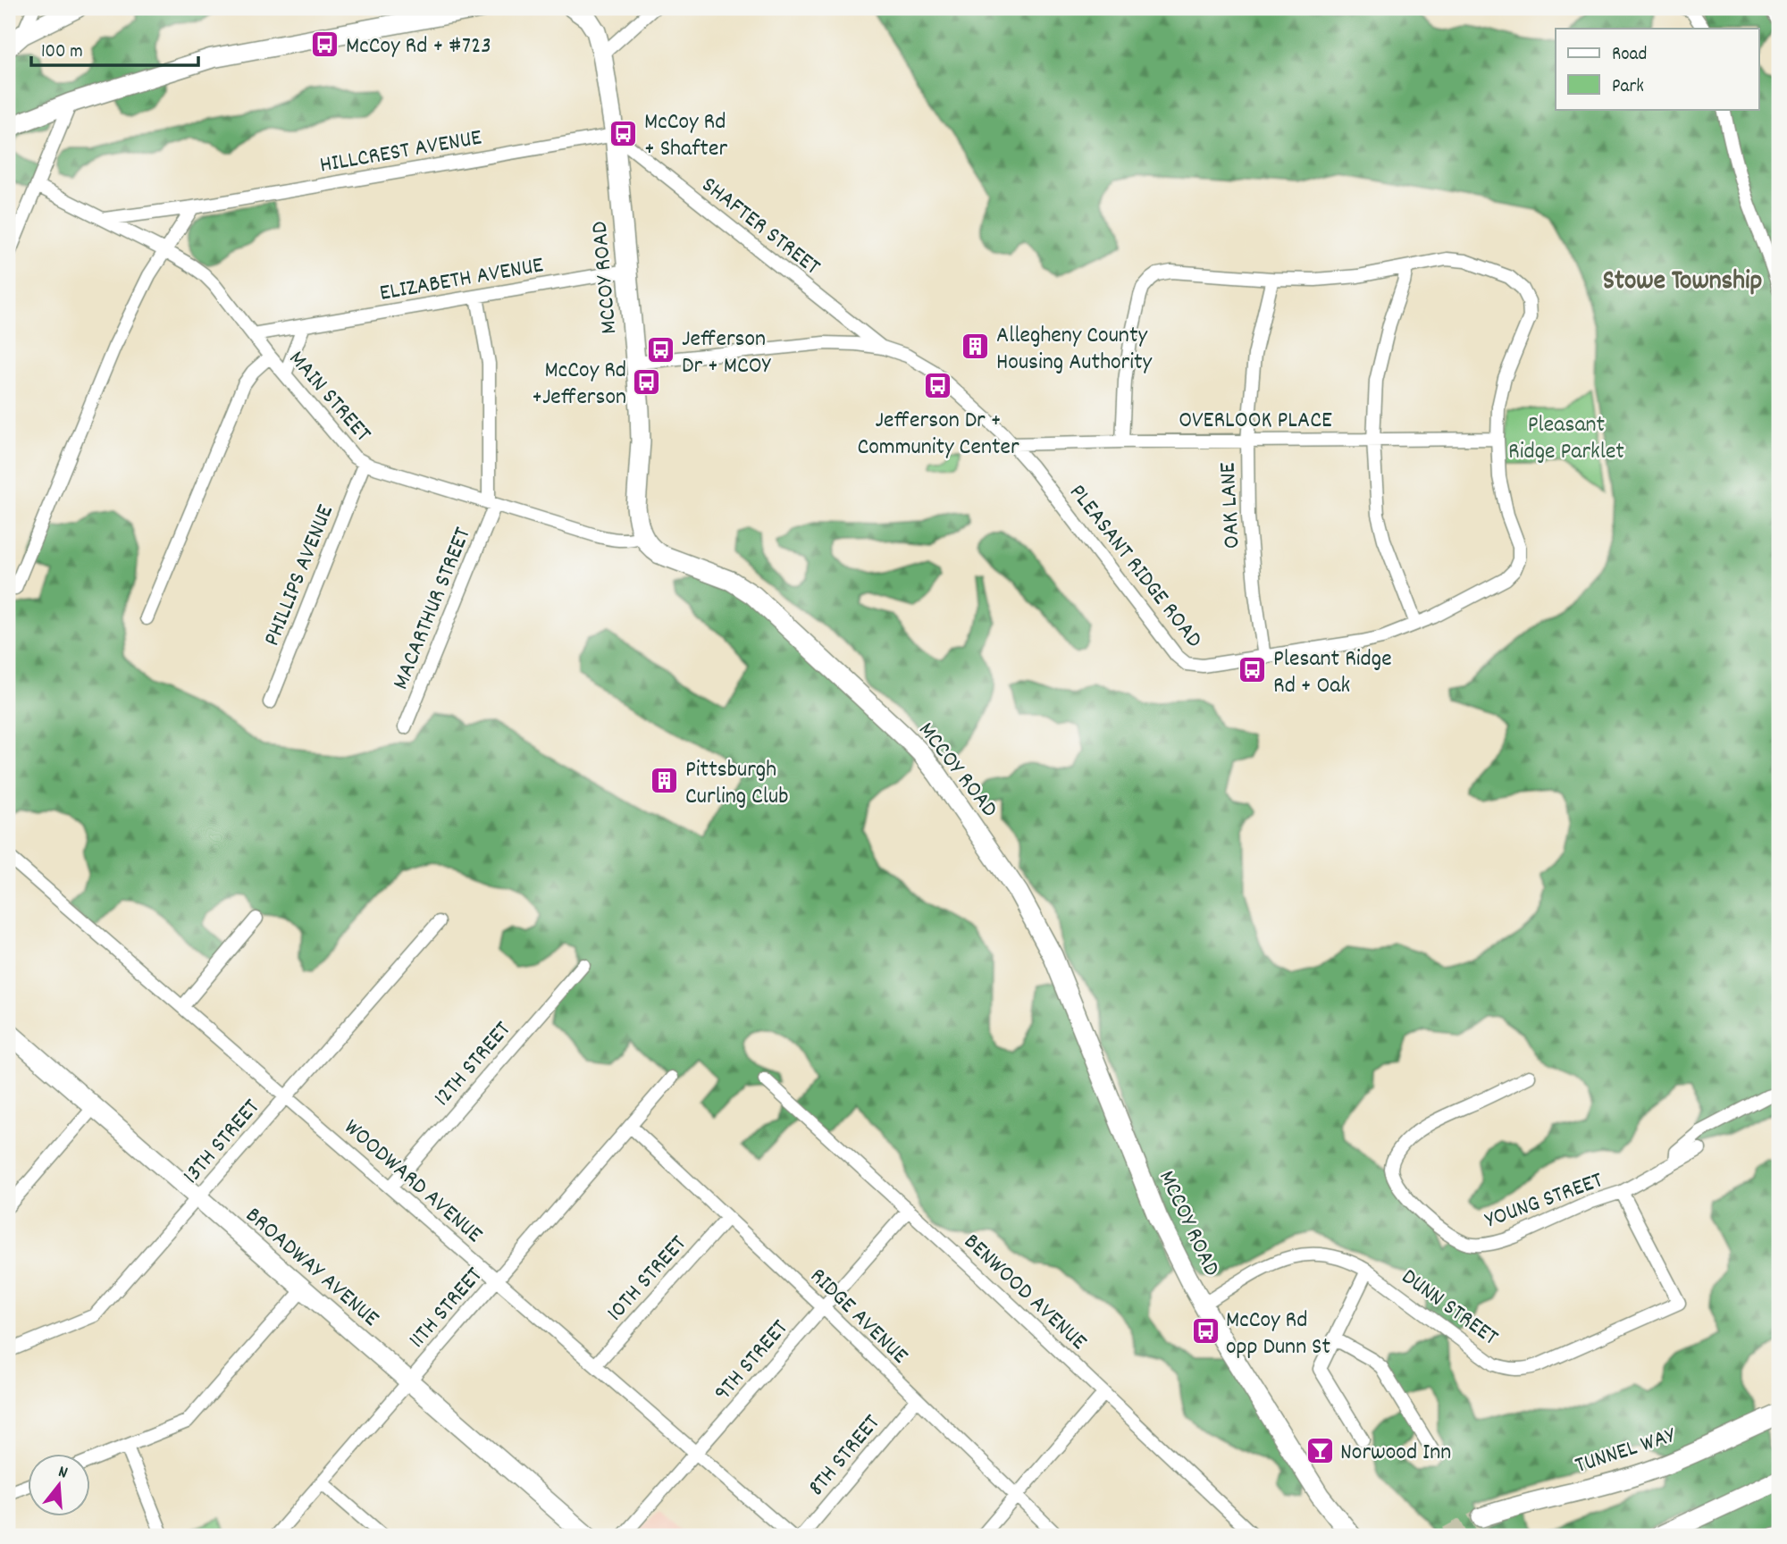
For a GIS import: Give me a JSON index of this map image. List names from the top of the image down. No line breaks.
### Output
{"streets":{"street":["HILLCREST AVENUE","SHAFTER STREET","ELIZABETH AVENUE","MCCOY ROAD","MAIN STREET","OVERLOOK PLACE","OAK LANE","PLEASANT RIDGE ROAD","PHILLIPS AVENUE","MACARTHUR STREET","12TH STREET","13TH STREET","WOODWARD AVENUE","YOUNG STREET","BROADWAY AVENUE","10TH STREET","BENWOOD AVENUE","DUNN STREET","11TH STREET","RIDGE AVENUE","9TH STREET","TUNNEL WAY","8TH STREET"]},"crossings":[["HILLCREST AVENUE","SHAFTER STREET"],["HILLCREST AVENUE","MCCOY ROAD"],["HILLCREST AVENUE","MAIN STREET"],["SHAFTER STREET","MCCOY ROAD"],["SHAFTER STREET","PLEASANT RIDGE ROAD"],["ELIZABETH AVENUE","MCCOY ROAD"],["ELIZABETH AVENUE","MAIN STREET"],["ELIZABETH AVENUE","MACARTHUR STREET"],["MCCOY ROAD","MAIN STREET"],["MCCOY ROAD","DUNN STREET"],["MAIN STREET","PHILLIPS AVENUE"],["MAIN STREET","MACARTHUR STREET"],["OVERLOOK PLACE","OAK LANE"],["OVERLOOK PLACE","PLEASANT RIDGE ROAD"],["OAK LANE","PLEASANT RIDGE ROAD"],["12TH STREET","WOODWARD AVENUE"],["13TH STREET","WOODWARD AVENUE"],["13TH STREET","BROADWAY AVENUE"],["WOODWARD AVENUE","10TH STREET"],["WOODWARD AVENUE","11TH STREET"],["WOODWARD AVENUE","9TH STREET"],["YOUNG STREET","DUNN STREET"],["BROADWAY AVENUE","11TH STREET"],["10TH STREET","RIDGE AVENUE"],["BENWOOD AVENUE","9TH STREET"],["11TH STREET","RIDGE AVENUE"],["RIDGE AVENUE","9TH STREET"],["RIDGE AVENUE","8TH STREET"]],"districts":["Stowe Township"],"parks":["Pleasant Ridge Parklet"],"places":{"bus stop":["McCoy Rd + #723","McCoy Rd + Shafter","Jefferson Dr + MCOY","McCoy Rd +Jefferson","Jefferson Dr + Community Center","Plesant Ridge Rd + Oak","McCoy Rd opp Dunn St"],"building":["Allegheny County Housing Authority","Pittsburgh Curling Club"],"bar":["Norwood Inn"]},"legend":["Road","Park"],"scale_bar":"100 m","north":"top"}
